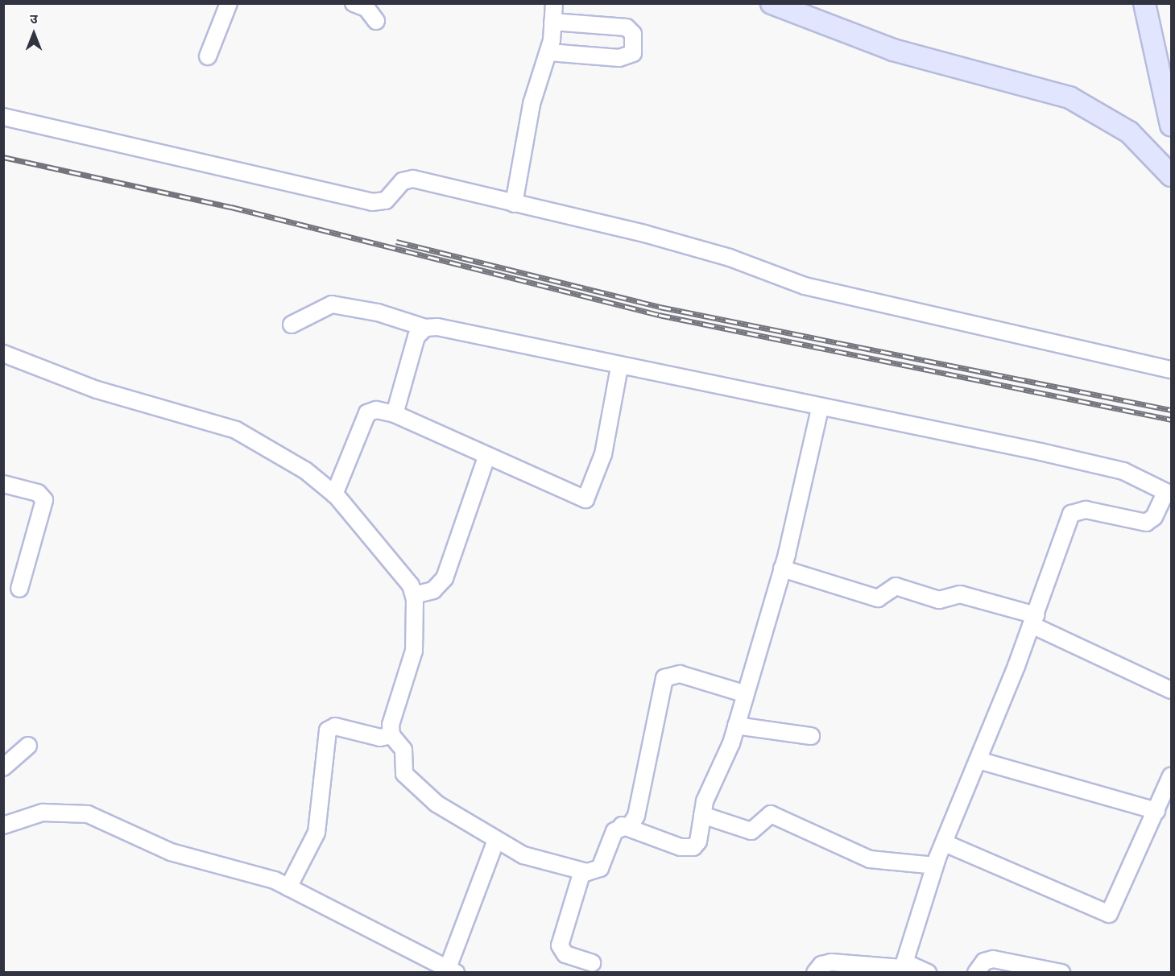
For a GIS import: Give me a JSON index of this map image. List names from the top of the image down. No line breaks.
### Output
{"north":"top"}
